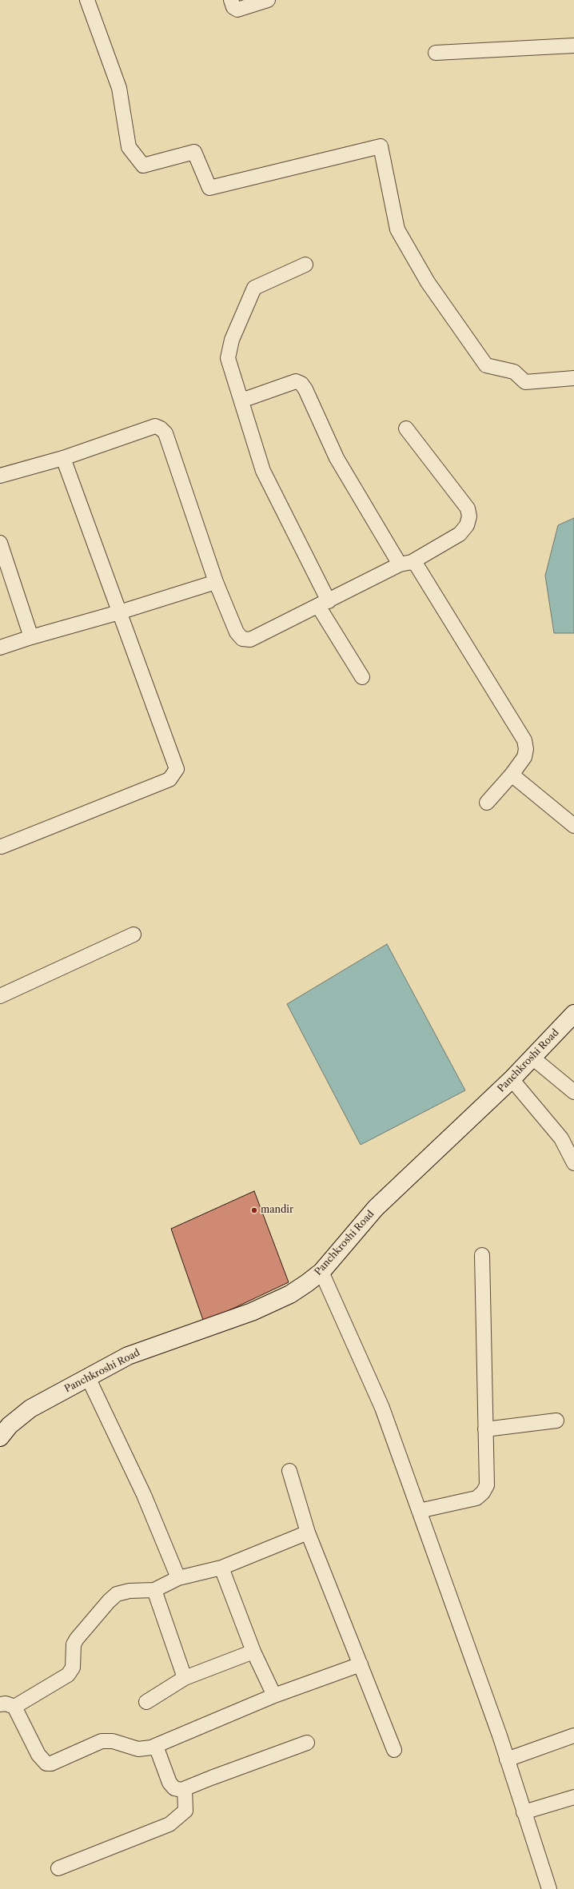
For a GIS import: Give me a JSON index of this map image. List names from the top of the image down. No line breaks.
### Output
{"streets":{"street":["Panchkroshi Road"]},"places":["mandir"]}
